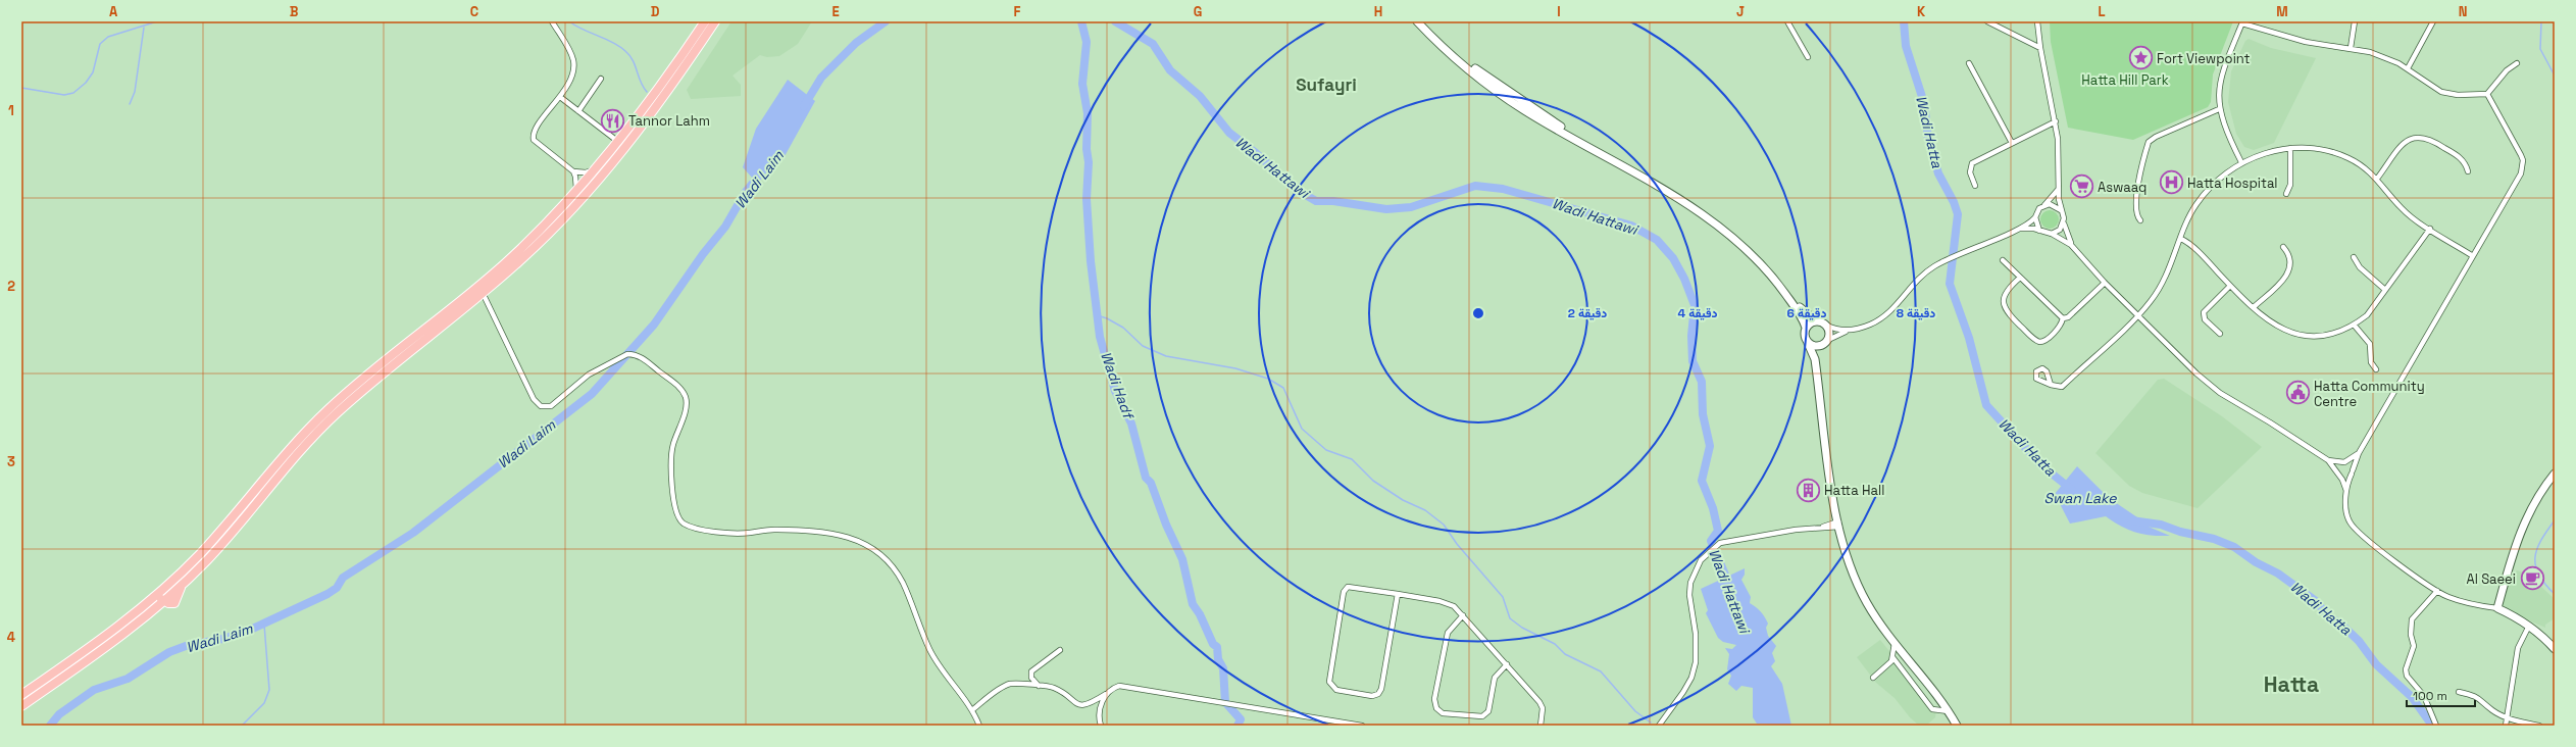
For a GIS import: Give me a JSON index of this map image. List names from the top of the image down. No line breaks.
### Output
{"districts":["Sufayri","Hatta"],"water":["Wadi Hatta","Wadi Hattawi","Wadi Laim","Wadi Hadf","Swan Lake"],"parks":["Hatta Hill Park"],"places":{"place":["Fort Viewpoint"],"restaurant":["Tannor Lahm"],"hospital":["Hatta Hospital"],"supermarket":["Aswaaq"],"public building":["Hatta Community Centre"],"building":["Hatta Hall"],"cafe":["Al Saeei"]},"scale_bar":"100 m","grid":{"columns":["A","B","C","D","E","F","G","H","I","J","K","L","M","N"],"rows":["1","2","3","4"]},"rings":["2 دقيقة","4 دقيقة","6 دقيقة","8 دقيقة"]}
